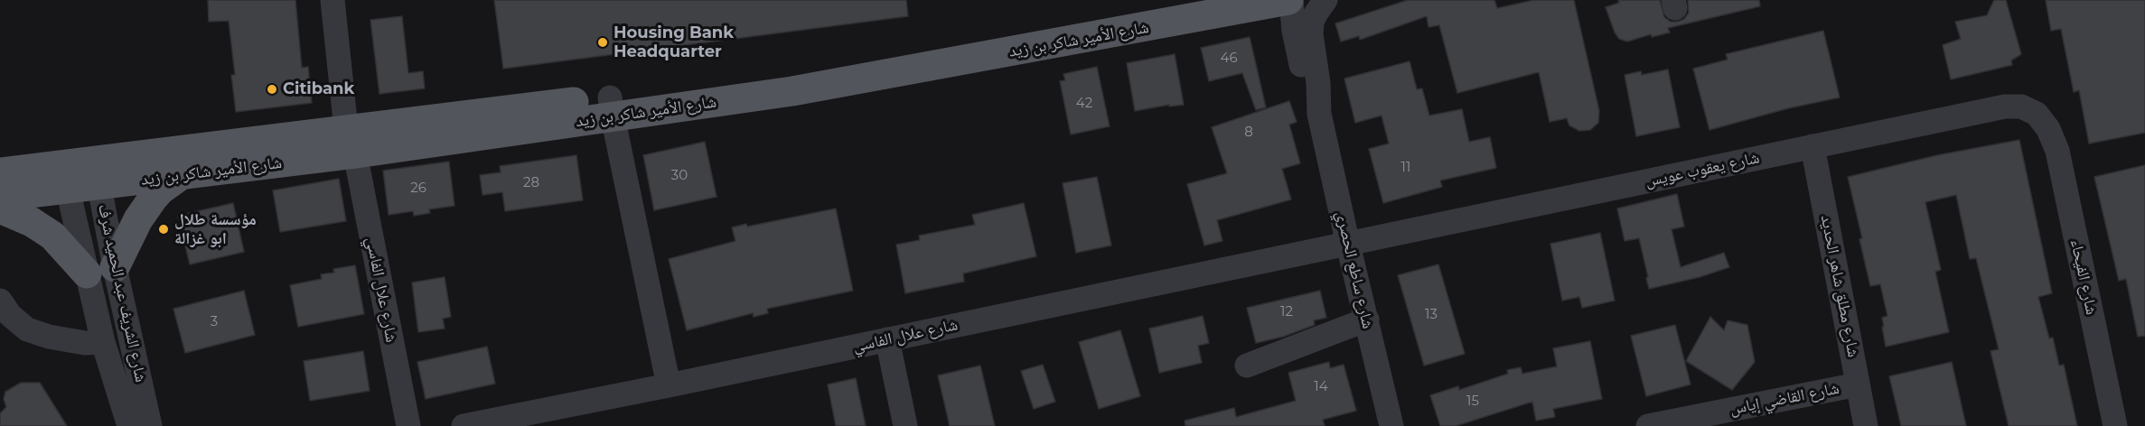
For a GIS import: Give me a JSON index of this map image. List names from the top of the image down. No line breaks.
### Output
{"streets":{"main road":["شارع الأمير شاكر بن زيد"],"street":["شارع يعقوب عويس","شارع ساطع الحصري","شارع الفيحاء","شارع مطلق شاهر الحديد","شارع علال الفاسي","شارع الشريف عبد الحميد شرف","شارع القاضي إياس"]},"crossings":[["شارع الأمير شاكر بن زيد","شارع ساطع الحصري"],["شارع الأمير شاكر بن زيد","شارع علال الفاسي"],["شارع الأمير شاكر بن زيد","شارع الشريف عبد الحميد شرف"],["شارع يعقوب عويس","شارع ساطع الحصري"],["شارع يعقوب عويس","شارع الفيحاء"],["شارع يعقوب عويس","شارع مطلق شاهر الحديد"],["شارع يعقوب عويس","شارع علال الفاسي"],["شارع ساطع الحصري","شارع علال الفاسي"],["شارع مطلق شاهر الحديد","شارع القاضي إياس"]],"places":["Housing Bank Headquarter","Citibank","مؤسسة طلال ابو غزالة"],"house_numbers":["46","42","8","11","30","28","26","12","13","3","14","15"]}
